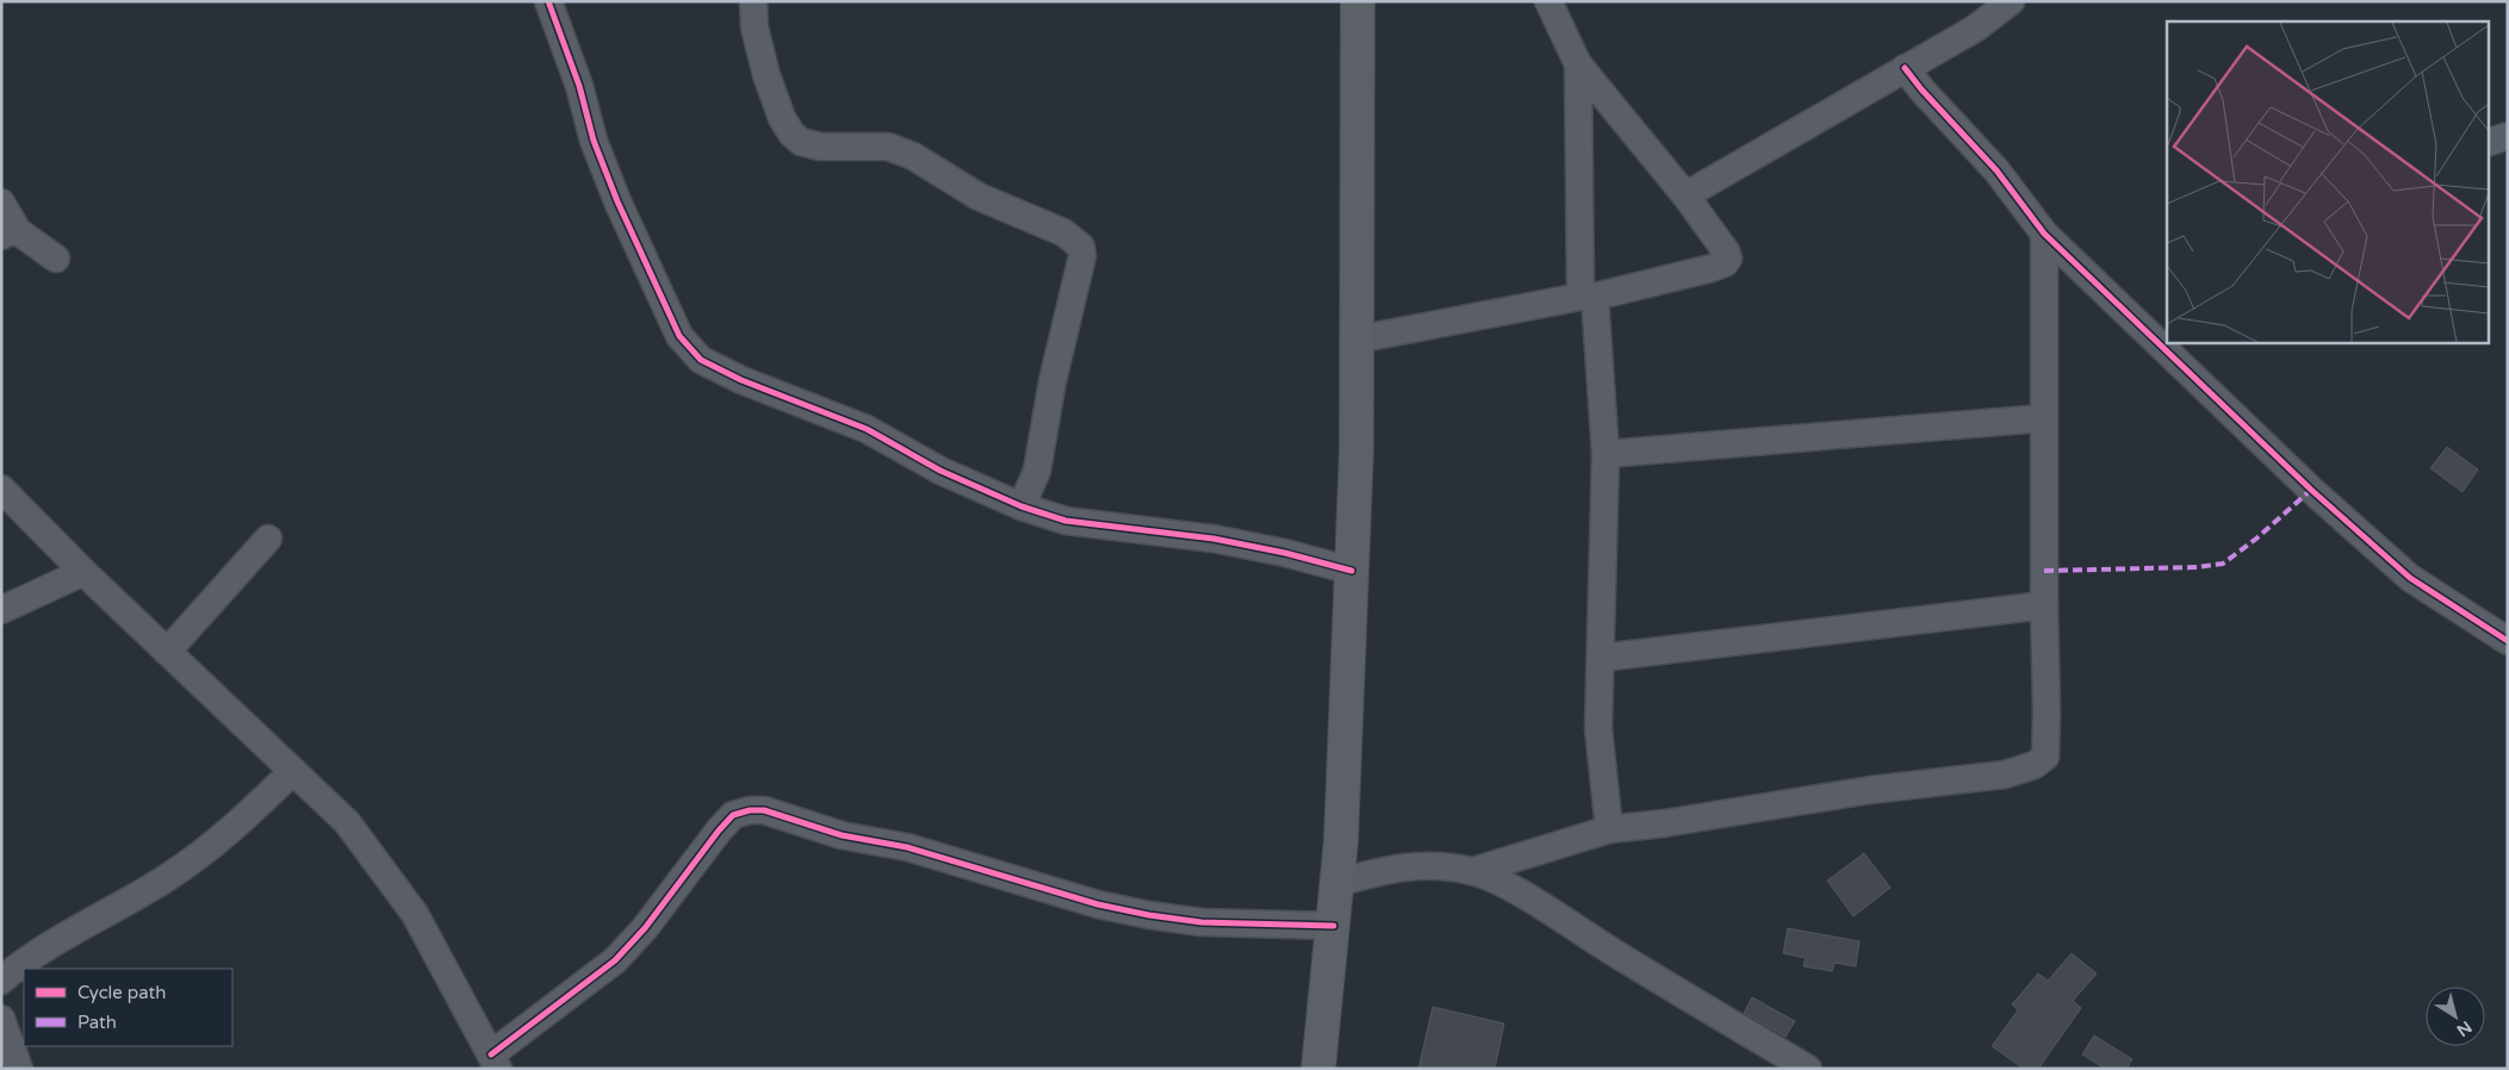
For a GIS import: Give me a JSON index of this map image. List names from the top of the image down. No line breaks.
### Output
{"legend":["Cycle path","Path"],"north":"bottom right"}
